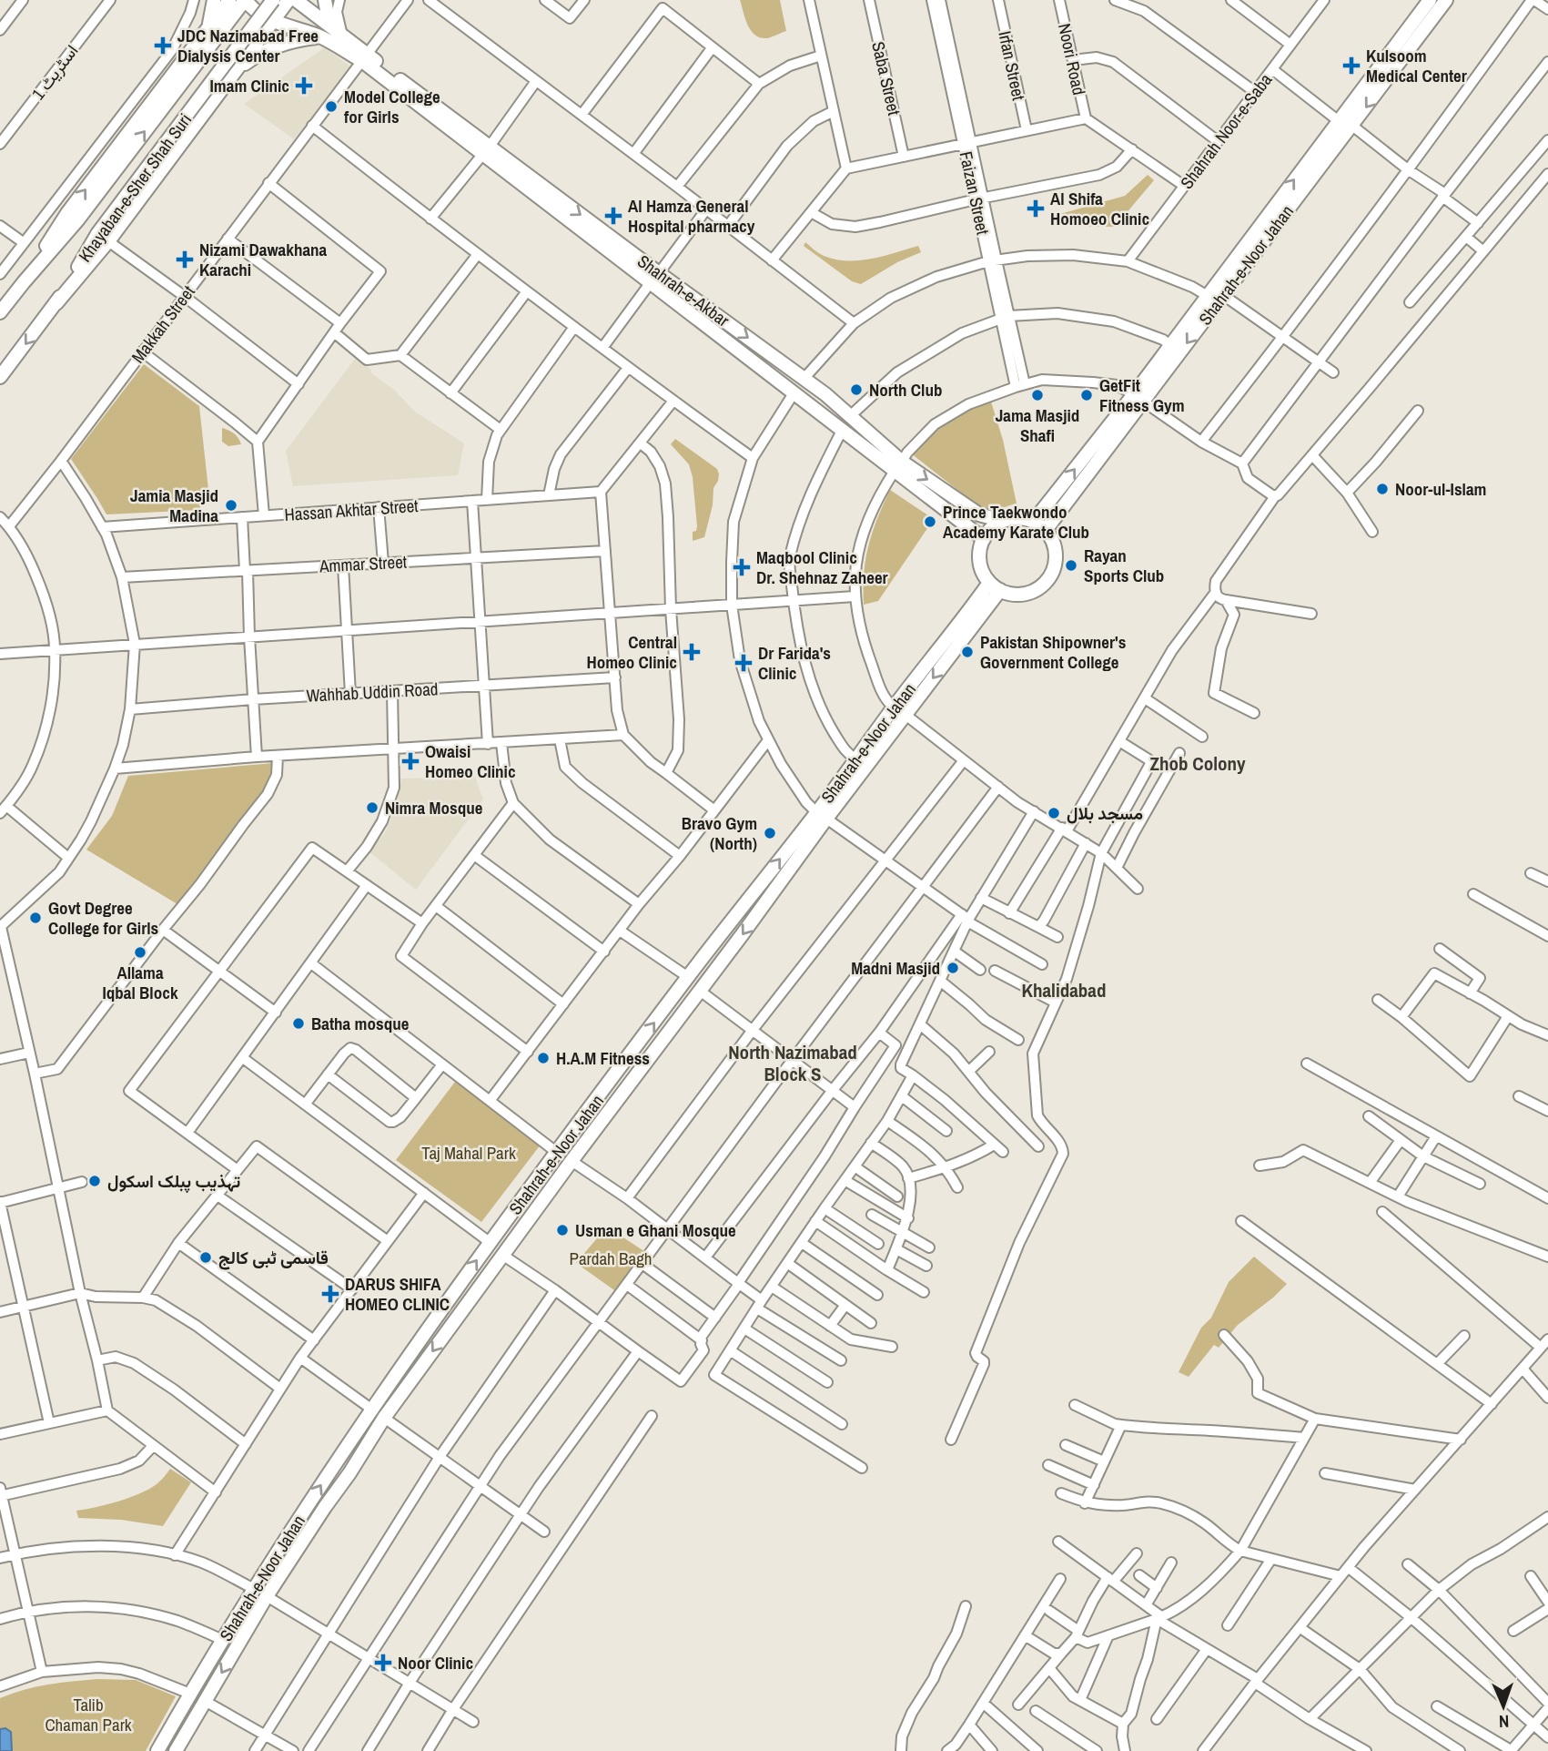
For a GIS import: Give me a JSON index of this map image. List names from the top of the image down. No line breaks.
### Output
{"streets":{"main road":["Khayaban-e-Sher Shah Suri","Shahrah-e-Noor Jahan","Shahrah-e-Akbar"],"street":["Noori Road","Irfan Street","اسٹریٹ 1","Saba Street","Shahrah Noor-e-Saba","Faizan Street","Makkah Street","Hassan Akhtar Street","Ammar Street","Wahhab Uddin Road"]},"crossings":[["Shahrah-e-Noor Jahan","Shahrah-e-Akbar"],["Shahrah-e-Akbar","Makkah Street"]],"districts":["Zhob Colony","Khalidabad","North Nazimabad Block S"],"parks":["Taj Mahal Park","Pardah Bagh","Talib Chaman Park"],"places":{"health":["JDC Nazimabad Free Dialysis Center","Kulsoom Medical Center","Imam Clinic","Al Shifa Homoeo Clinic","Al Hamza General Hospital pharmacy","Nizami Dawakhana Karachi","Maqbool Clinic Dr. Shehnaz Zaheer","Central Homeo Clinic","Dr Farida's Clinic","Owaisi Homeo Clinic","DARUS SHIFA HOMEO CLINIC","Noor Clinic"],"other":["Model College for Girls","North Club","Jama Masjid Shafi","GetFit Fitness Gym","Noor-ul-Islam","Jamia Masjid Madina","Prince Taekwondo Academy Karate Club","Rayan Sports Club","Pakistan Shipowner's Government College","Nimra Mosque","مسجد بلال","Bravo Gym (North)","Govt Degree College for Girls","Allama Iqbal Block","Madni Masjid","Batha mosque","H.A.M Fitness","تہذیب پبلک اسکول","Usman e Ghani Mosque","قاسمی ٹبی کالج"]},"north":"bottom"}
